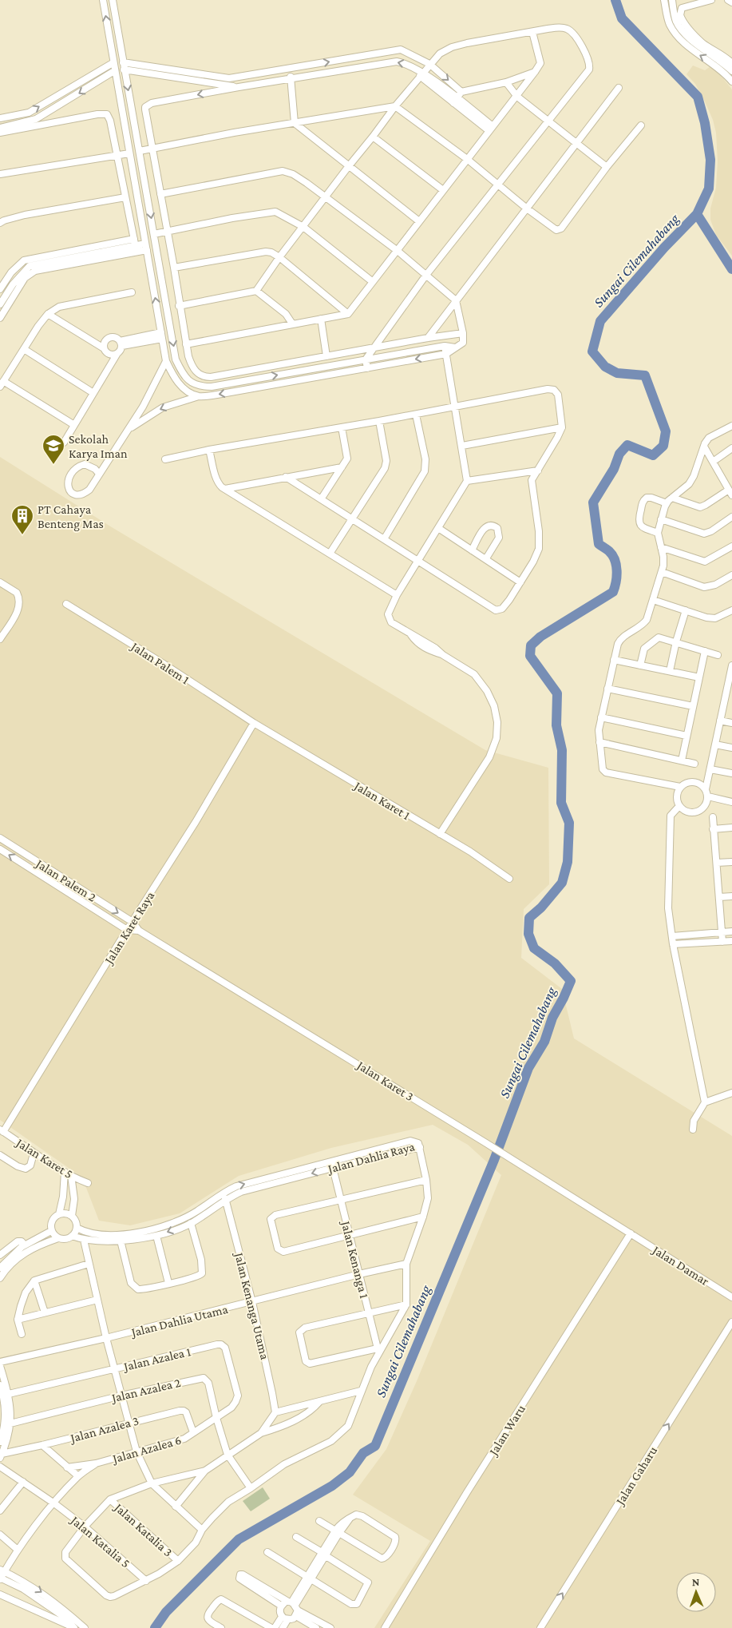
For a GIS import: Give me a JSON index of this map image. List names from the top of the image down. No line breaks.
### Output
{"streets":{"street":["Jalan Palem 1","Jalan Karet 1","Jalan Palem 2","Jalan Karet Raya","Jalan Karet 3","Jalan Dahlia Raya","Jalan Karet 5","Jalan Kenanga 1","Jalan Damar","Jalan Kenanga Utama","Jalan Dahlia Utama","Jalan Azalea 1","Jalan Azalea 2","Jalan Azalea 3","Jalan Waru","Jalan Azalea 6","Jalan Gaharu","Jalan Katalia 3","Jalan Katalia 5"]},"crossings":[["Jalan Palem 1","Jalan Karet 1"],["Jalan Palem 1","Jalan Karet Raya"],["Jalan Karet 1","Jalan Karet Raya"],["Jalan Palem 2","Jalan Karet Raya"],["Jalan Palem 2","Jalan Karet 3"],["Jalan Karet Raya","Jalan Karet 3"],["Jalan Karet Raya","Jalan Karet 5"],["Jalan Karet 3","Jalan Damar"],["Jalan Karet 3","Jalan Waru"],["Jalan Dahlia Raya","Jalan Kenanga 1"],["Jalan Dahlia Raya","Jalan Kenanga Utama"],["Jalan Kenanga 1","Jalan Dahlia Utama"],["Jalan Damar","Jalan Waru"],["Jalan Kenanga Utama","Jalan Dahlia Utama"],["Jalan Azalea 1","Jalan Azalea 2"],["Jalan Azalea 1","Jalan Azalea 6"],["Jalan Azalea 2","Jalan Azalea 6"],["Jalan Azalea 3","Jalan Azalea 6"],["Jalan Azalea 6","Jalan Katalia 5"]],"one_way":["Jalan Gaharu"],"water":["Sungai Cilemahabang"],"places":{"school or university":["Sekolah Karya Iman"],"building":["PT Cahaya Benteng Mas"]},"north":"top"}
